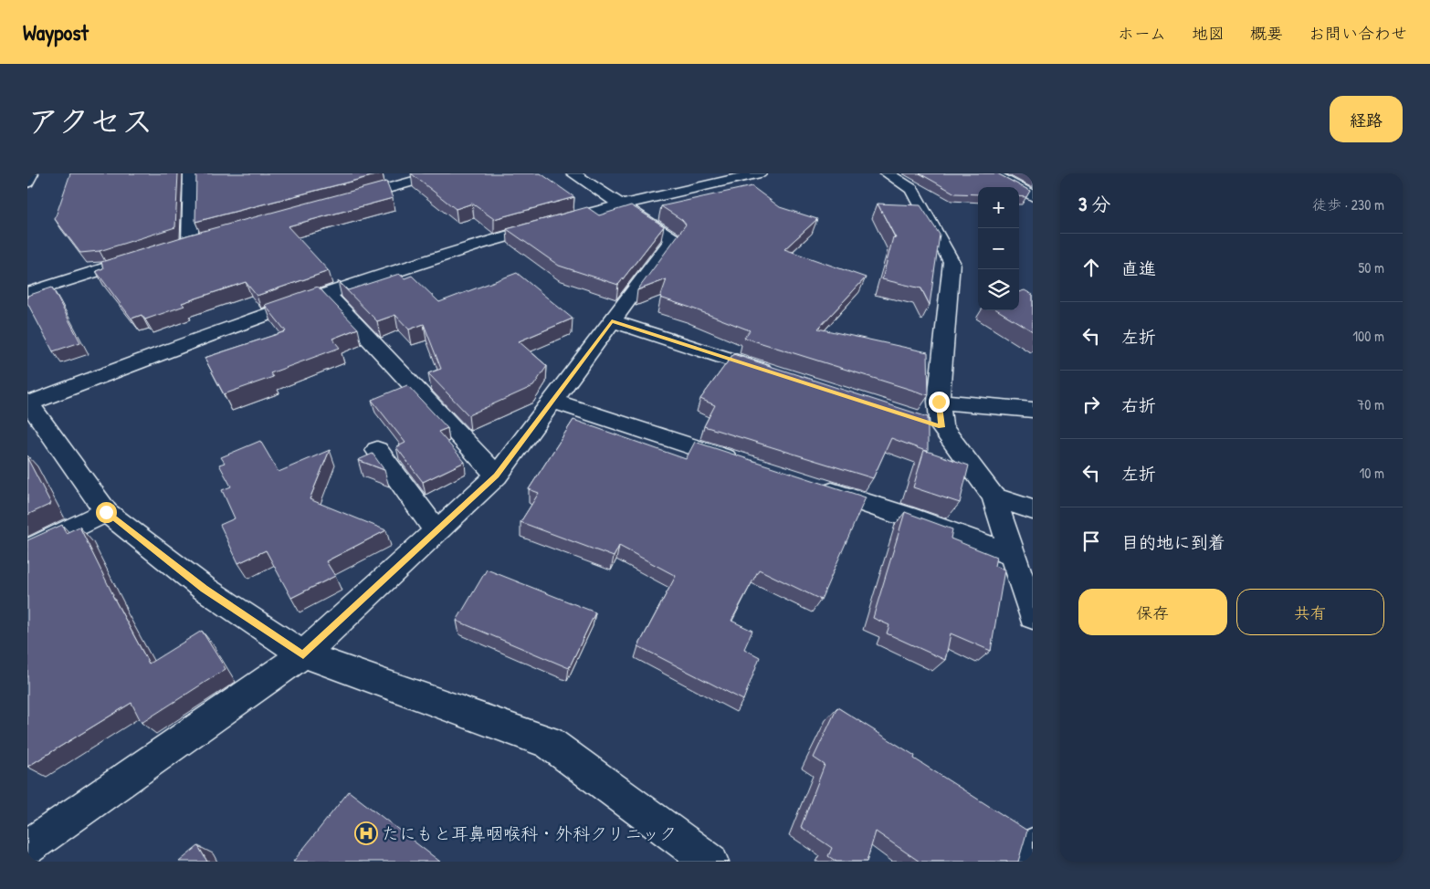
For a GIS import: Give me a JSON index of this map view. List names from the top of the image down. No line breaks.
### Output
{"places":{"hospital":["たにもと耳鼻咽喉科・外科クリニック"]},"page":{"header":"Waypost","nav":["ホーム","地図","概要","お問い合わせ"],"title":"アクセス","buttons":["経路",["保存","共有"]],"heading":["3 分","徒歩 · 230 m"],"map_buttons":["+","−"],"list":[["直進","50 m"],["左折","100 m"],["右折","70 m"],["左折","10 m"],"目的地に到着"]}}
